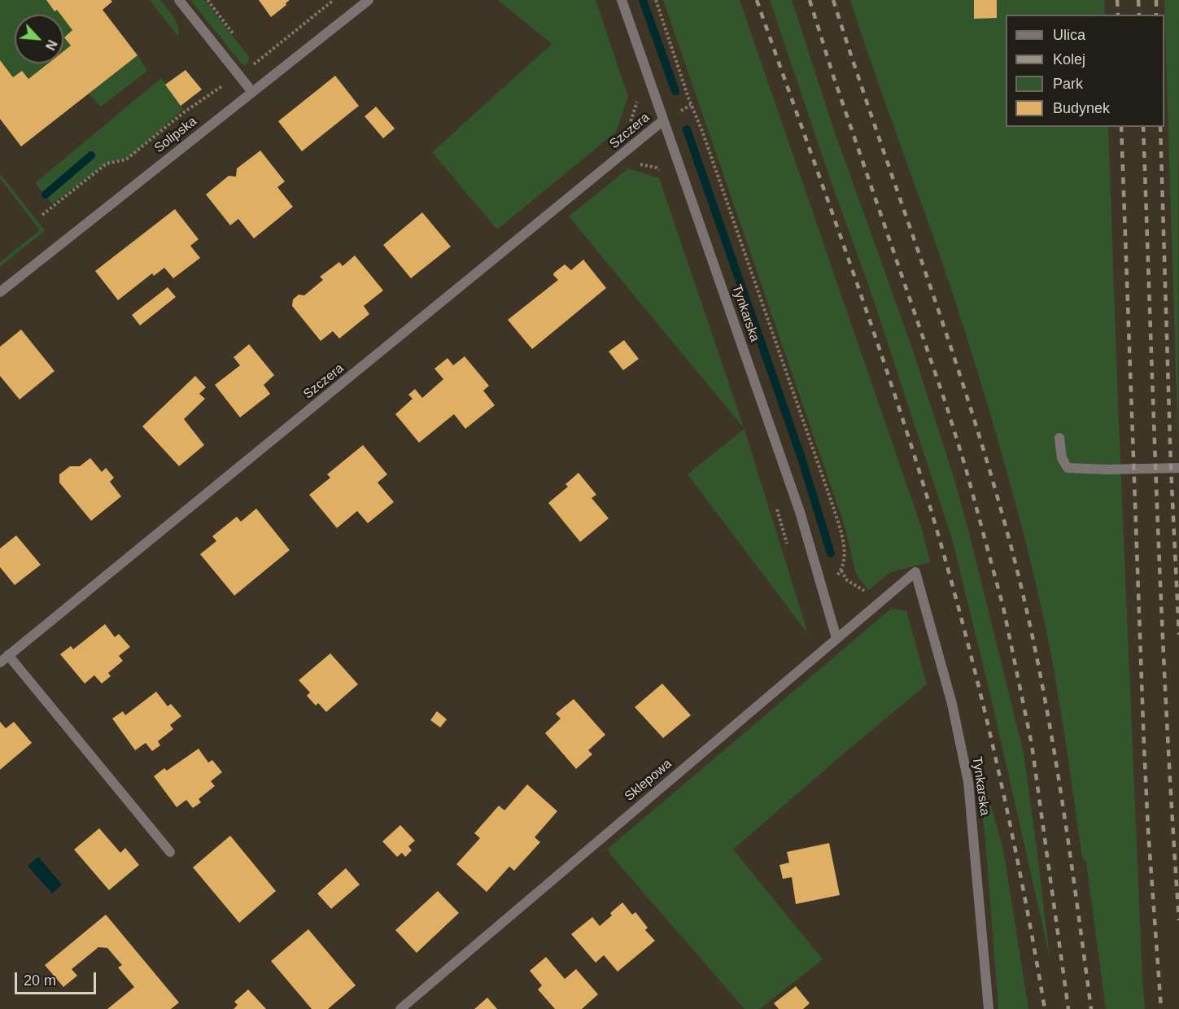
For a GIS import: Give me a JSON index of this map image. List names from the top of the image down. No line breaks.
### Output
{"streets":{"street":["Szczera","Solipska","Tynkarska","Sklepowa"]},"crossings":[["Szczera","Tynkarska"],["Tynkarska","Sklepowa"]],"legend":["Ulica","Kolej","Park","Budynek"],"scale_bar":"20 m","north":"bottom right"}
